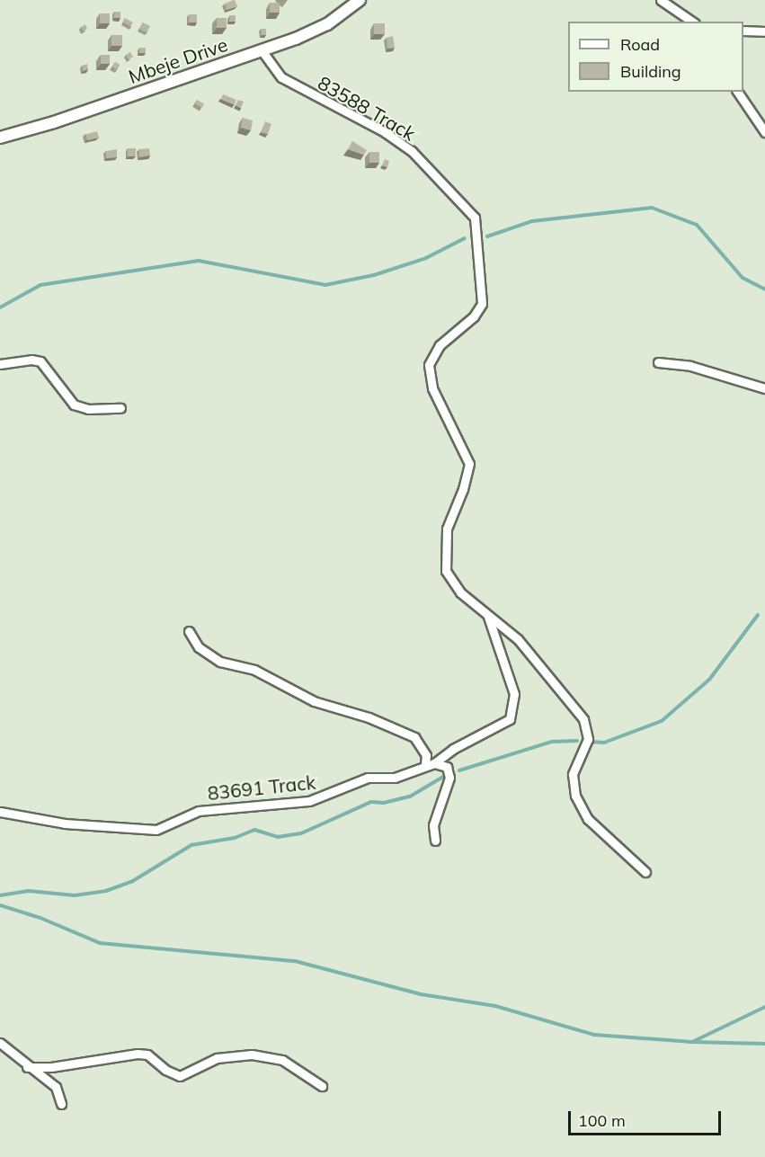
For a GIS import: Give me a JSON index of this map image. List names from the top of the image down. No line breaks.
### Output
{"streets":{"street":["Mbeje Drive","83588 Track","83691 Track"]},"crossings":[["Mbeje Drive","83588 Track"],["83588 Track","83691 Track"]],"legend":["Road","Building"],"scale_bar":"100 m"}
